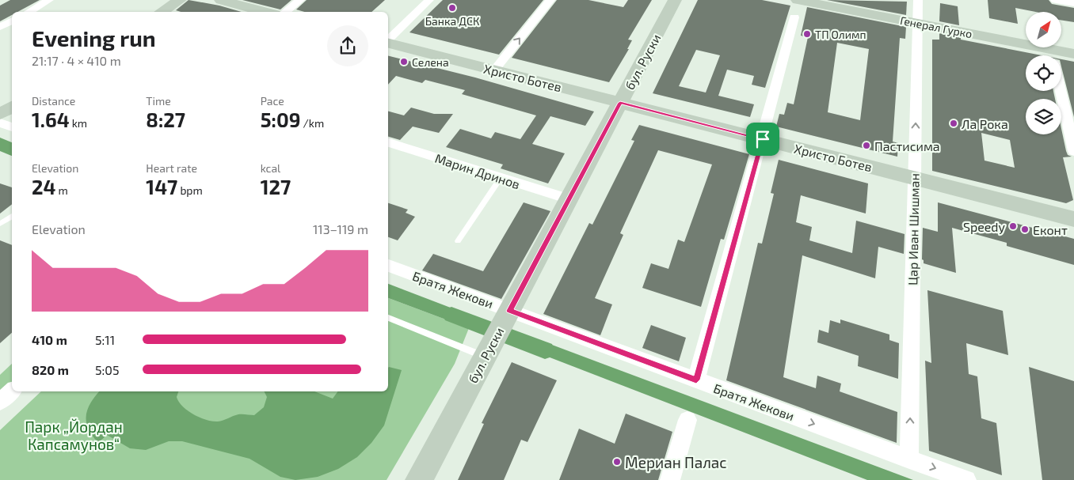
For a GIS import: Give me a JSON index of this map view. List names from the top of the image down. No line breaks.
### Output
{"streets":{"street":["Генерал Гурко","бул. Руски","Христо Ботев","Марин Дринов","Цар Иван Шишман","Братя Жекови"]},"crossings":[["Генерал Гурко","Цар Иван Шишман"],["бул. Руски","Христо Ботев"],["бул. Руски","Марин Дринов"],["бул. Руски","Братя Жекови"],["Христо Ботев","Цар Иван Шишман"],["Цар Иван Шишман","Братя Жекови"]],"one_way":["Цар Иван Шишман","Братя Жекови"],"parks":["Парк „Йордан Капсамунов“"],"places":["Банка ДСК","ТП Олимп","Селена","Ла Рока","Пастисима","Speedy","Еконт","Мериан Палас"],"north":"top right","page":{"heading":["Evening run","21:17 · 4 × 410 m"],"stats":[["Distance","1.64 km"],["Time","8:27"],["Pace","5:09 /km"],["Elevation","24 m"],["Heart rate","147 bpm"],["kcal","127"]],"chart":["Elevation","113–119 m"],"list":[{"name":"410 m","note":"5:11"},{"name":"820 m","note":"5:05"}]}}
